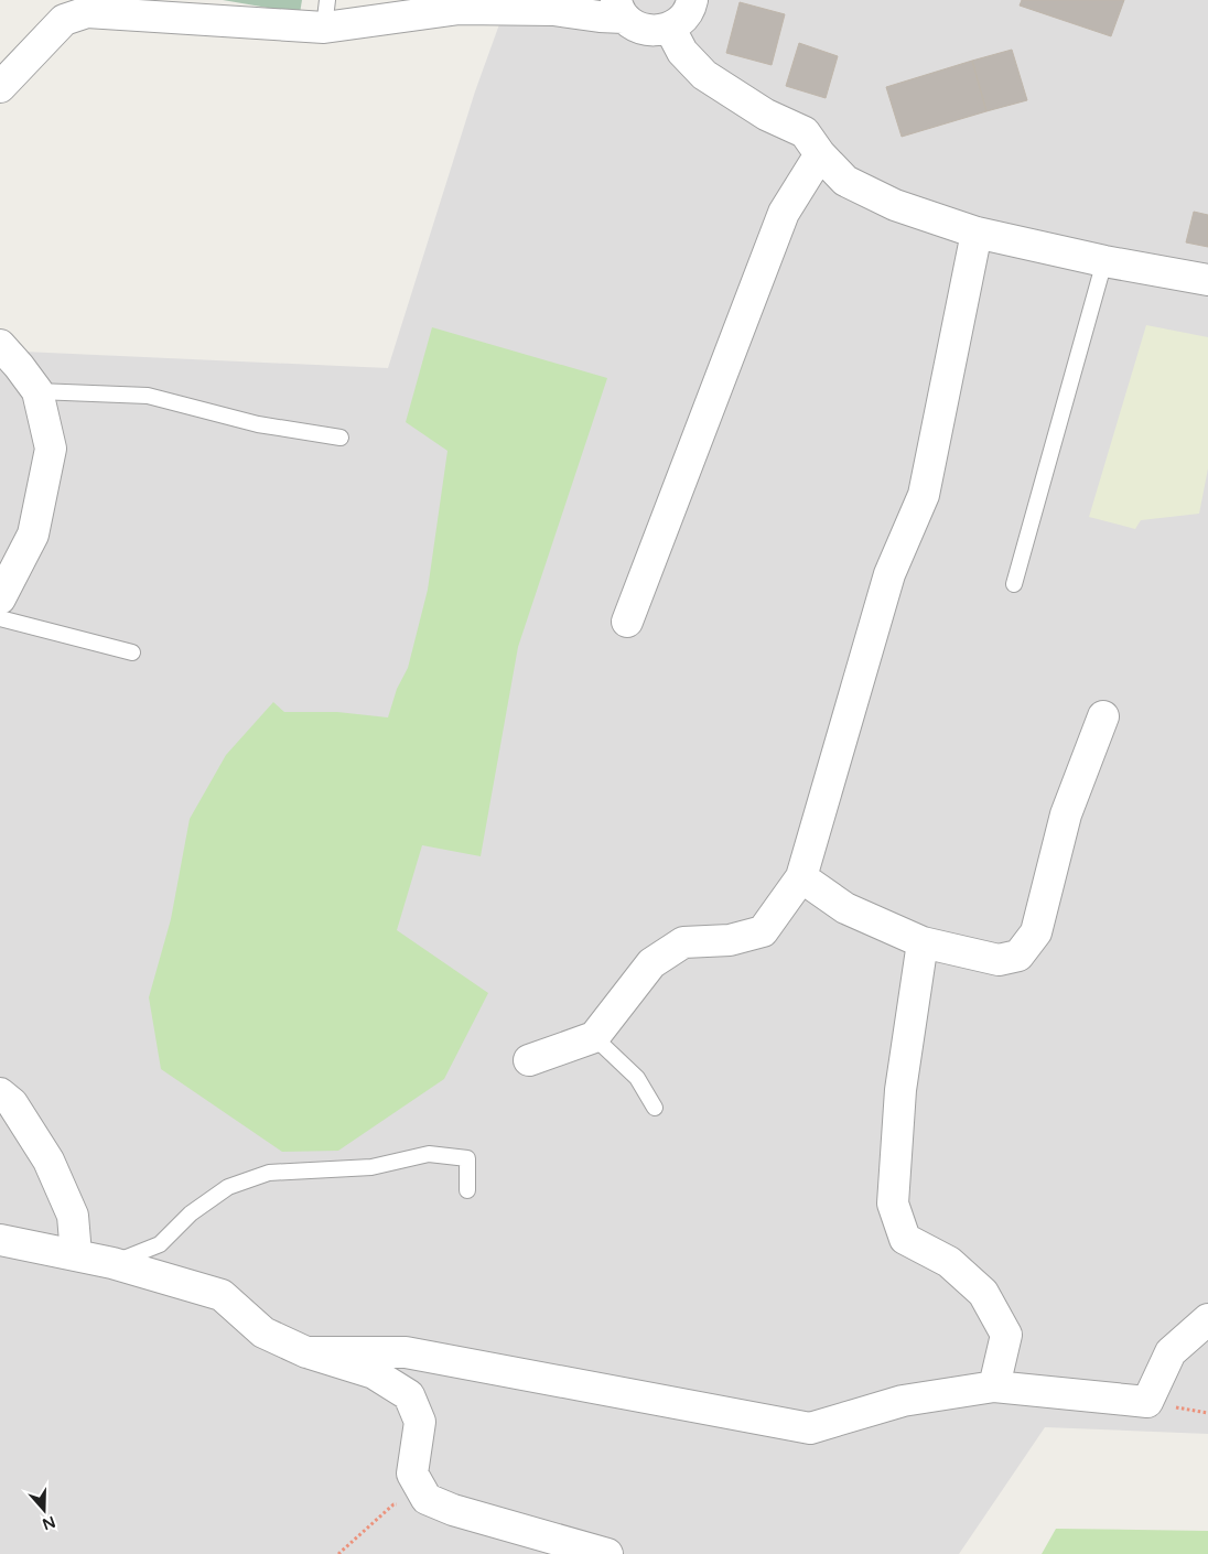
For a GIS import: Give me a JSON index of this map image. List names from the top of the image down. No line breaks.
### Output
{"north":"bottom"}
